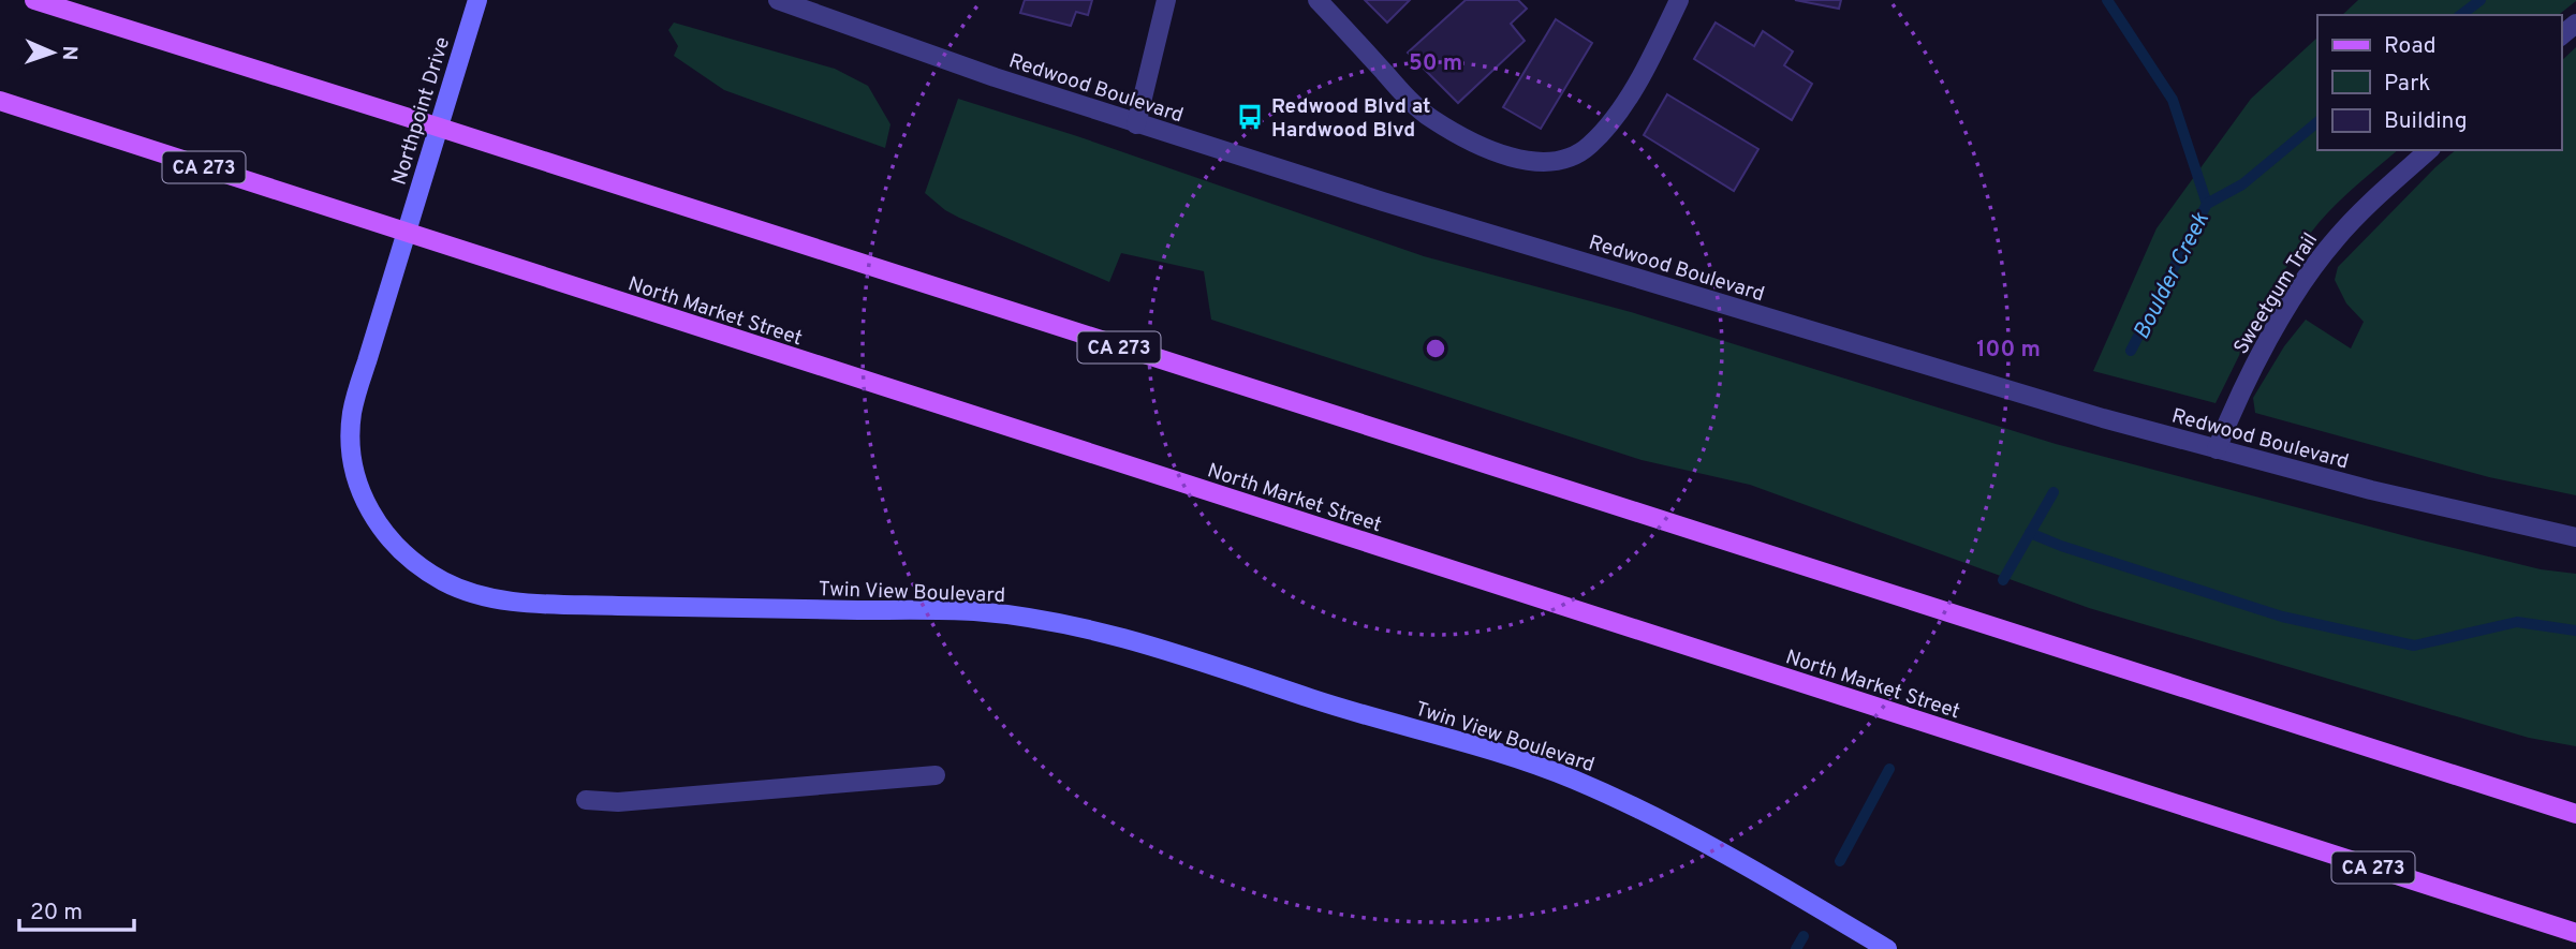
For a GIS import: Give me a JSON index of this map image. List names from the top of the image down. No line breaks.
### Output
{"streets":{"main road":["CA 273","North Market Street"],"street":["Redwood Boulevard","Northpoint Drive","Sweetgum Trail","Twin View Boulevard"]},"crossings":[["Redwood Boulevard","Sweetgum Trail"],["Northpoint Drive","CA 273"],["Northpoint Drive","North Market Street"],["Northpoint Drive","Twin View Boulevard"],["North Market Street","Twin View Boulevard"]],"water":["Boulder Creek"],"places":{"bus stop":["Redwood Blvd at Hardwood Blvd"]},"legend":["Road","Park","Building"],"scale_bar":"20 m","north":"right","rings":["50 m","100 m"]}
